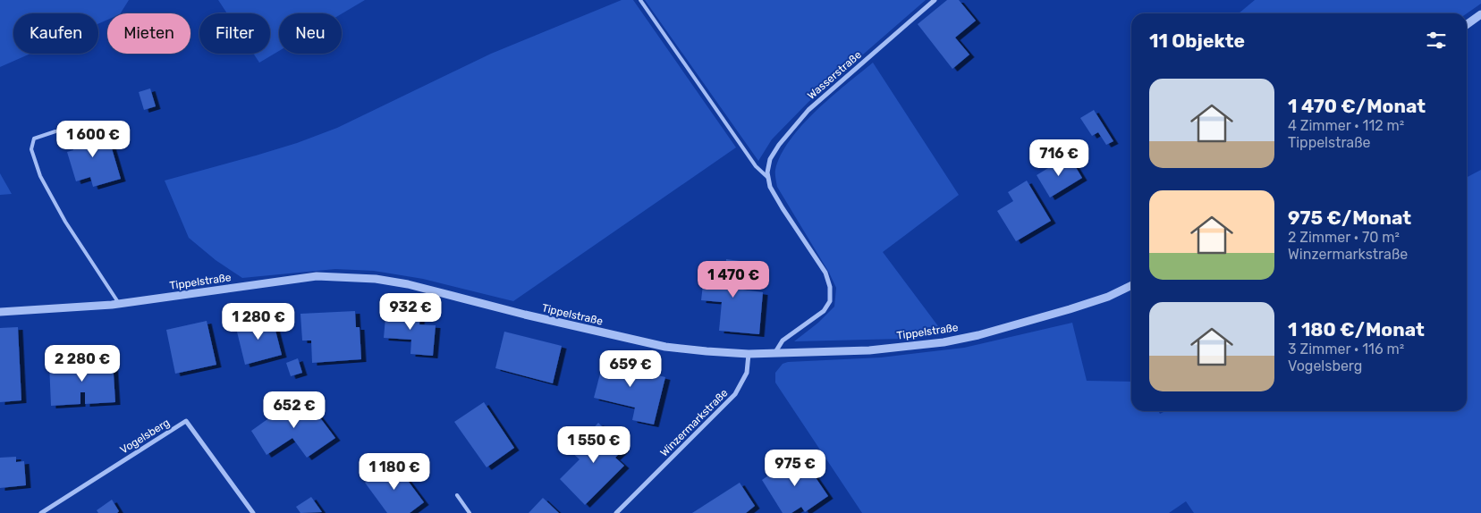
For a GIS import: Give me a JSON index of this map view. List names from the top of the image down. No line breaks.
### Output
{"streets":{"street":["Wasserstraße","Tippelstraße","Winzermarkstraße","Vogelsberg"]},"crossings":[["Tippelstraße","Winzermarkstraße"]],"page":{"chip":["Kaufen","Mieten","Filter","Neu"],"heading":"11 Objekte","list":[{"name":"1 470 €/Monat","note":"4 Zimmer · 112 m² · Tippelstraße"},{"name":"975 €/Monat","note":"2 Zimmer · 70 m² · Winzermarkstraße"},{"name":"1 180 €/Monat","note":"3 Zimmer · 116 m² · Vogelsberg"}],"price":["1 600 €","716 €","1 470 €","932 €","1 280 €","2 280 €","659 €","652 €","1 550 €","975 €","1 180 €"]}}
